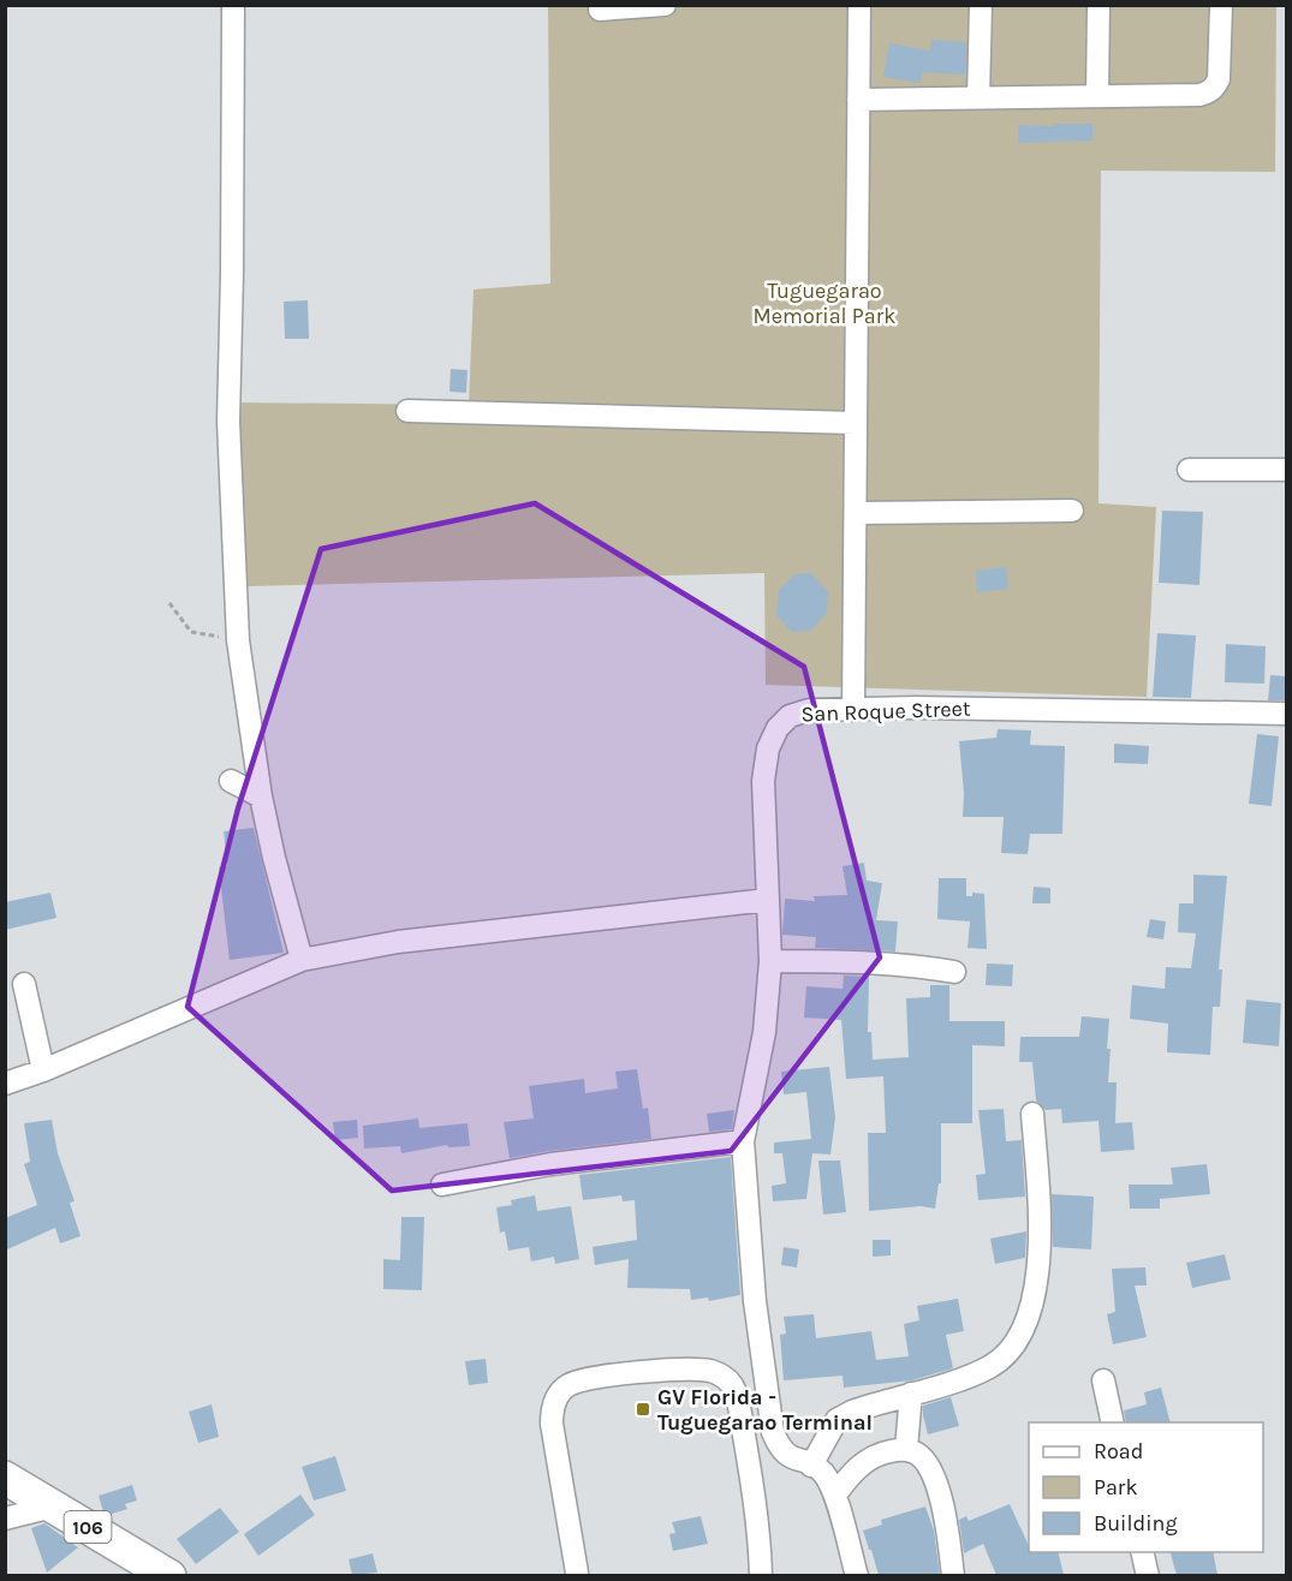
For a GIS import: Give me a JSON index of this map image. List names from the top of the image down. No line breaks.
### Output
{"streets":{"highway":["106"],"street":["San Roque Street"]},"parks":["Tuguegarao Memorial Park"],"places":{"transit":["GV Florida - Tuguegarao Terminal"]},"legend":["Road","Park","Building"]}
